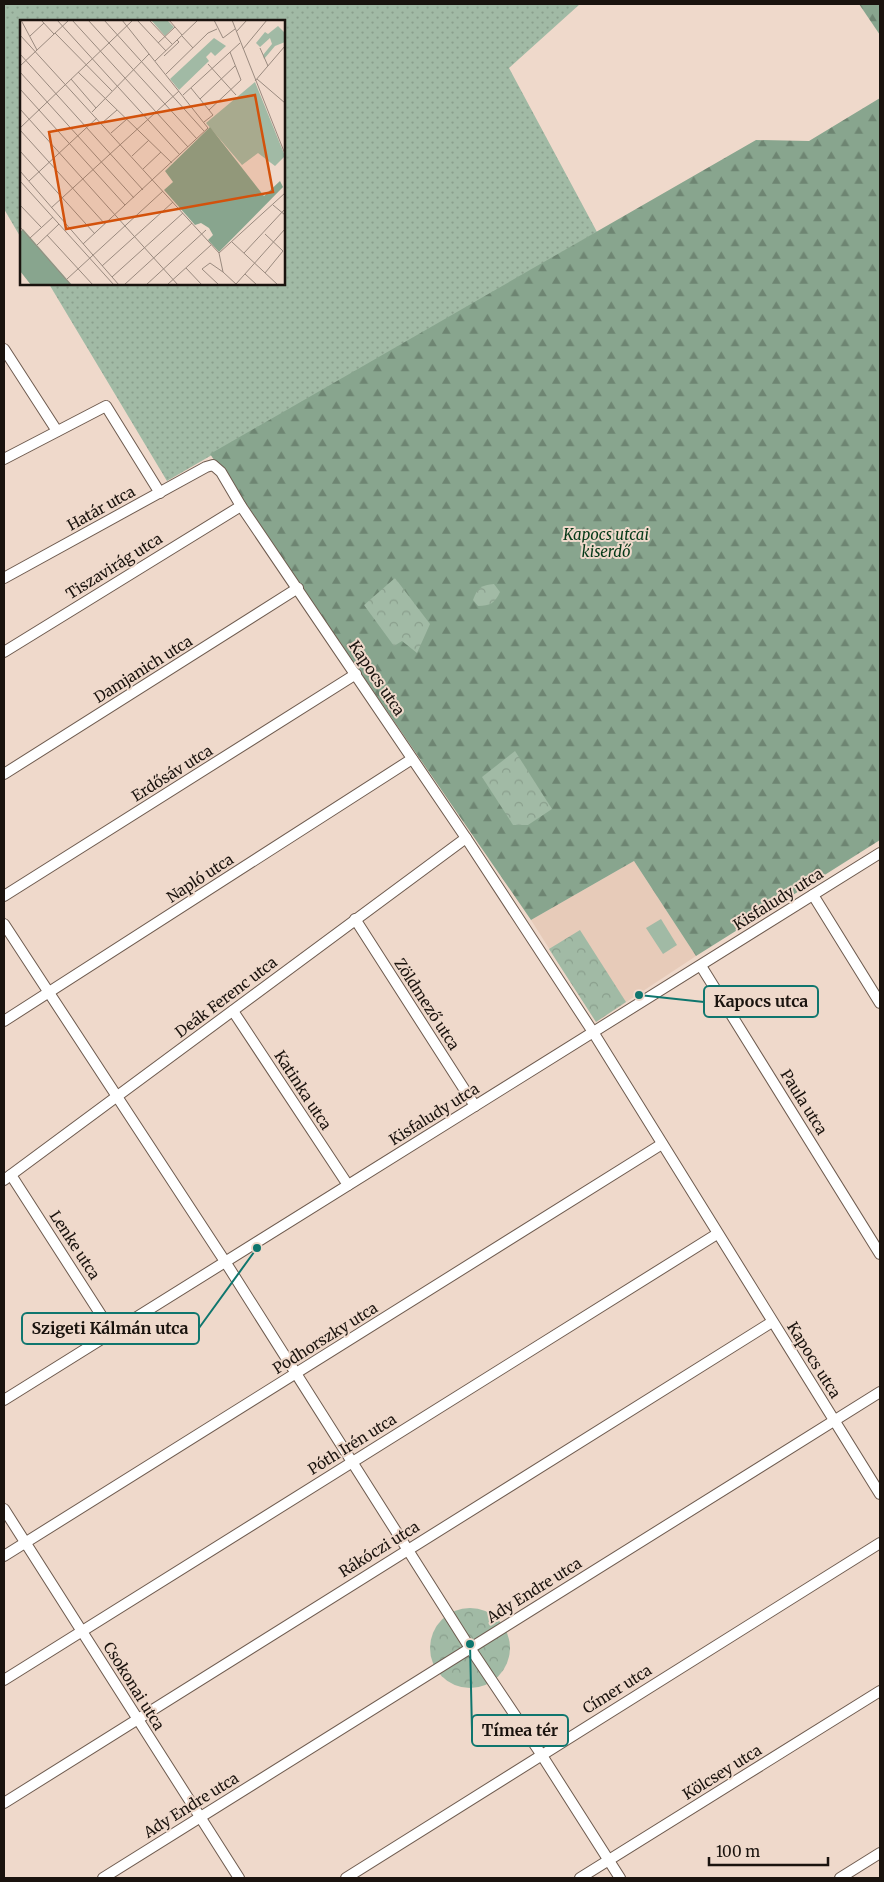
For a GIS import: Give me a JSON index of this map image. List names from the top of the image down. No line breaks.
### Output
{"streets":{"street":["Határ utca","Tiszavirág utca","Damjanich utca","Kapocs utca","Erdősáv utca","Napló utca","Kisfaludy utca","Deák Ferenc utca","Zöldmező utca","Katinka utca","Paula utca","Lenke utca","Podhorszky utca","Póth Irén utca","Rákóczi utca","Ady Endre utca","Csokonai utca","Címer utca","Kölcsey utca"]},"crossings":[["Határ utca","Kapocs utca"],["Tiszavirág utca","Kapocs utca"],["Damjanich utca","Kapocs utca"],["Kapocs utca","Erdősáv utca"],["Kapocs utca","Napló utca"],["Kapocs utca","Kisfaludy utca"],["Kapocs utca","Deák Ferenc utca"],["Kapocs utca","Podhorszky utca"],["Kapocs utca","Póth Irén utca"],["Kapocs utca","Rákóczi utca"],["Kapocs utca","Ady Endre utca"],["Kisfaludy utca","Zöldmező utca"],["Kisfaludy utca","Katinka utca"],["Kisfaludy utca","Paula utca"],["Kisfaludy utca","Lenke utca"],["Deák Ferenc utca","Zöldmező utca"],["Deák Ferenc utca","Katinka utca"],["Deák Ferenc utca","Lenke utca"],["Podhorszky utca","Csokonai utca"],["Póth Irén utca","Csokonai utca"],["Rákóczi utca","Csokonai utca"],["Ady Endre utca","Csokonai utca"]],"parks":["Kapocs utcai kiserdő"],"places":["Kapocs utca","Szigeti Kálmán utca","Tímea tér"],"scale_bar":"100 m"}
